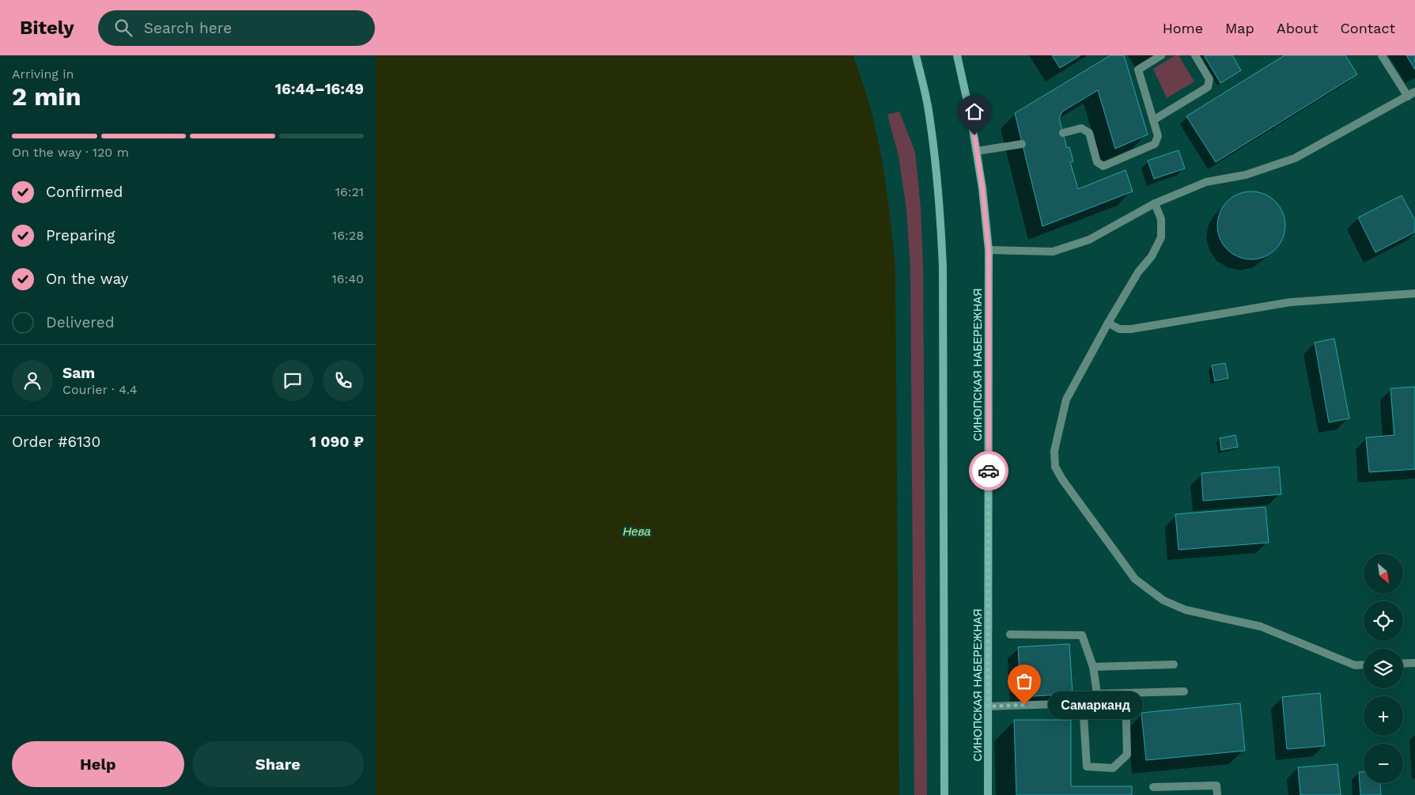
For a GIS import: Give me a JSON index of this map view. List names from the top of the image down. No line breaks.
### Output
{"streets":{"main road":["СИНОПСКАЯ НАБЕРЕЖНАЯ"]},"water":["Нева"],"places":["Самарканд"],"north":"bottom right","page":{"header":"Bitely","search":"Search here","nav":["Home","Map","About","Contact"],"heading":["2 min","Arriving in","16:44–16:49"],"panel":["Sam","Courier · 4.4","Order #6130","1 090 ₽"],"bar":"On the way · 120 m","list":[["Confirmed","16:21"],["Preparing","16:28"],["On the way","16:40"],"Delivered"],"map_buttons":["+","−"],"bubble":"Самарканд","buttons":["Help","Share"]}}
